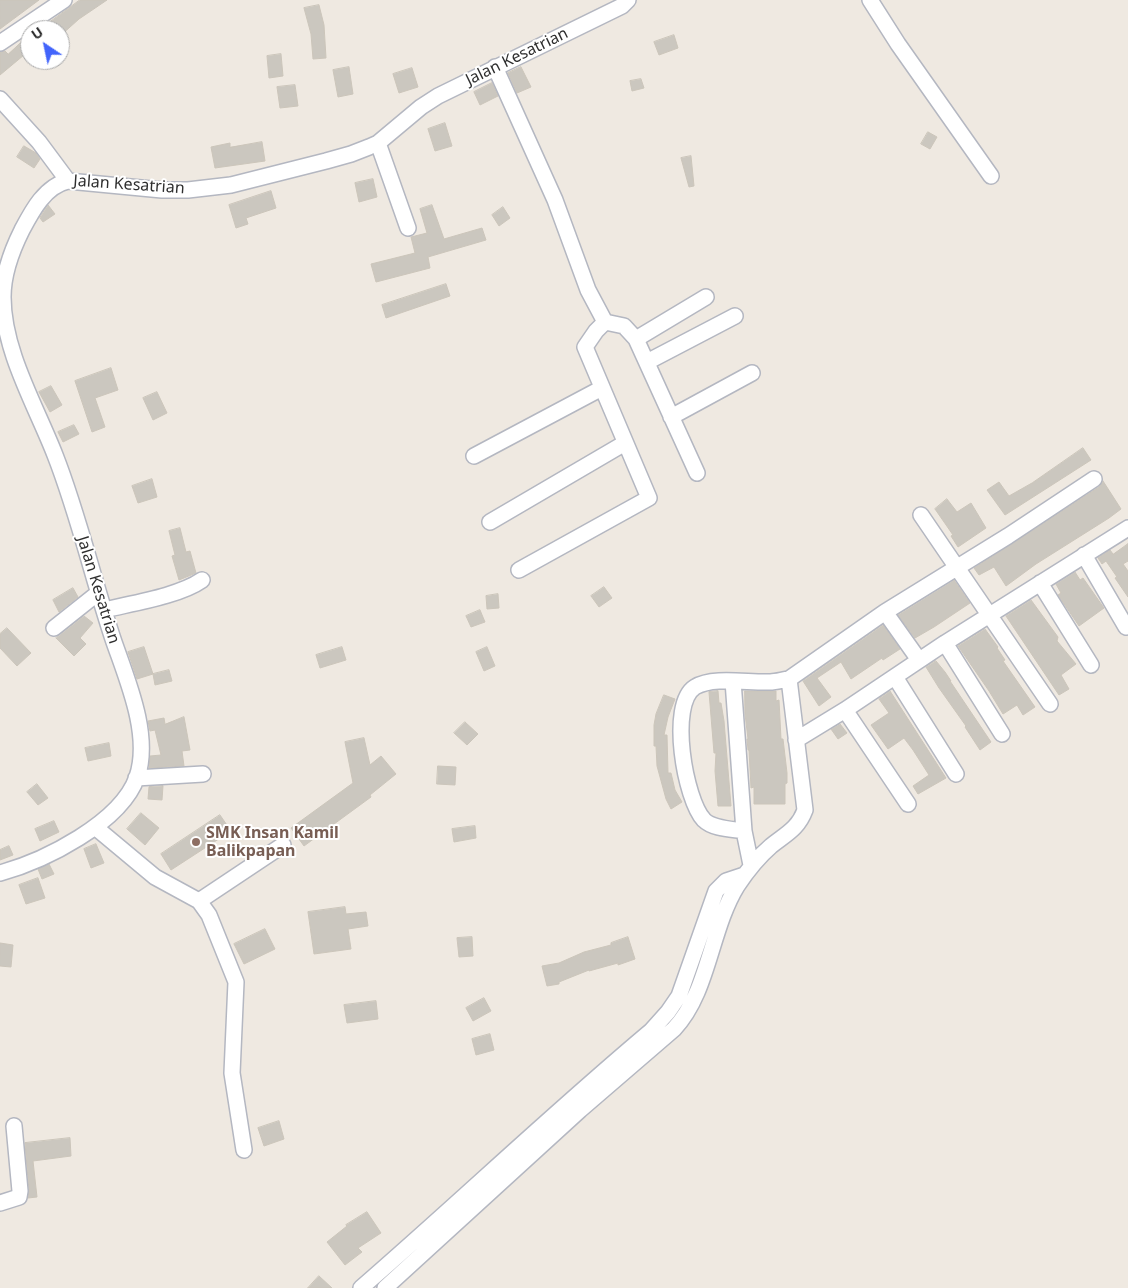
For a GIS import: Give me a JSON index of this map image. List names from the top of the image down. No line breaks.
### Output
{"streets":{"street":["Jalan Kesatrian"]},"places":["SMK Insan Kamil Balikpapan"],"north":"top left"}
